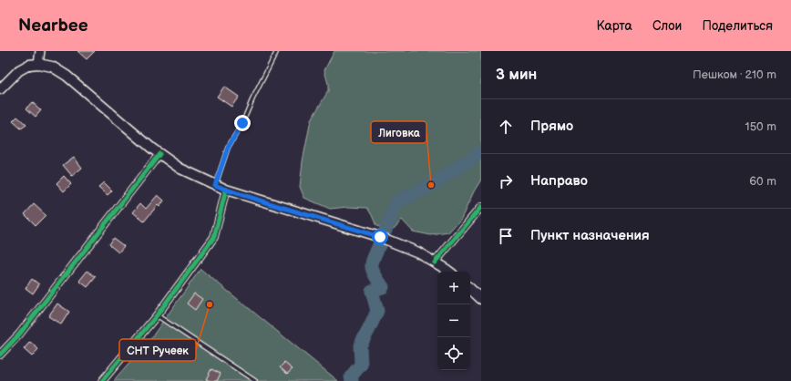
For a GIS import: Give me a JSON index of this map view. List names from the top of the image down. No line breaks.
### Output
{"places":["Лиговка","СНТ Ручеек"],"page":{"header":"Nearbee","nav":["Карта","Слои","Поделиться"],"heading":["3 мин","Пешком · 210 m"],"list":[["Прямо","150 m"],["Направо","60 m"],"Пункт назначения"],"map_buttons":["+","−"]}}
